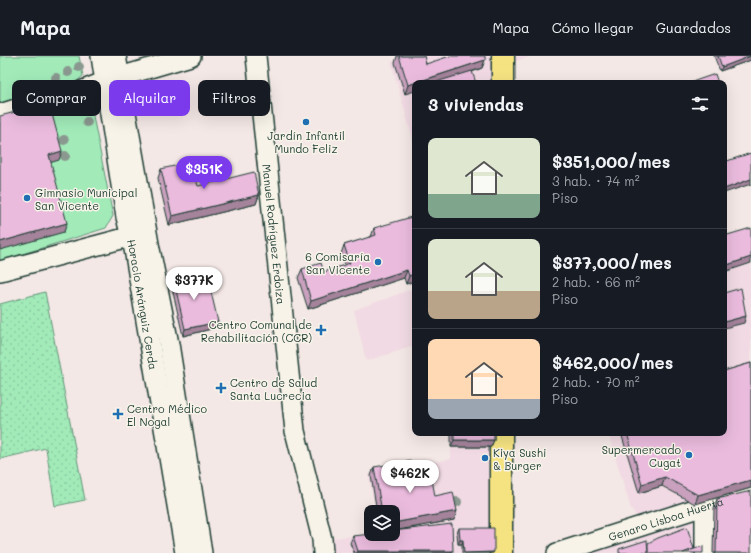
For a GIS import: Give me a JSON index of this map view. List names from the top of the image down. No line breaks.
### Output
{"streets":{"street":["Manuel Rodríguez Erdoiza","Horacio Aránguiz Cerda","Genaro Lisboa Huerta"]},"places":{"other":["Jardín Infantil Mundo Feliz","Gimnasio Municipal San Vicente","6 Comisaría San Vicente","Supermercado Cugat","Kiya Sushi & Burger"],"health":["Centro Comunal de Rehabilitación (CCR)","Centro de Salud Santa Lucrecia","Centro Médico El Nogal"]},"page":{"header":"Mapa","nav":["Mapa","Cómo llegar","Guardados"],"chip":["Comprar","Alquilar","Filtros"],"heading":"3 viviendas","list":[{"name":"$351,000/mes","note":"3 hab. · 74 m² · Piso"},{"name":"$377,000/mes","note":"2 hab. · 66 m² · Piso"},{"name":"$462,000/mes","note":"2 hab. · 70 m² · Piso"}],"price":["$351K","$377K","$462K"]}}
